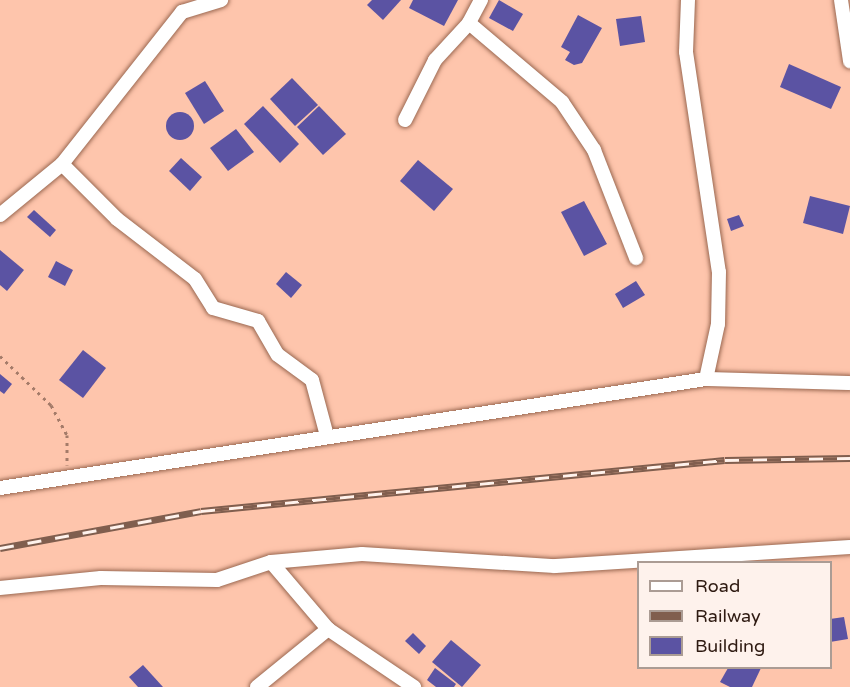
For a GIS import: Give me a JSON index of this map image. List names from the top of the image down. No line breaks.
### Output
{"legend":["Road","Railway","Building"]}
